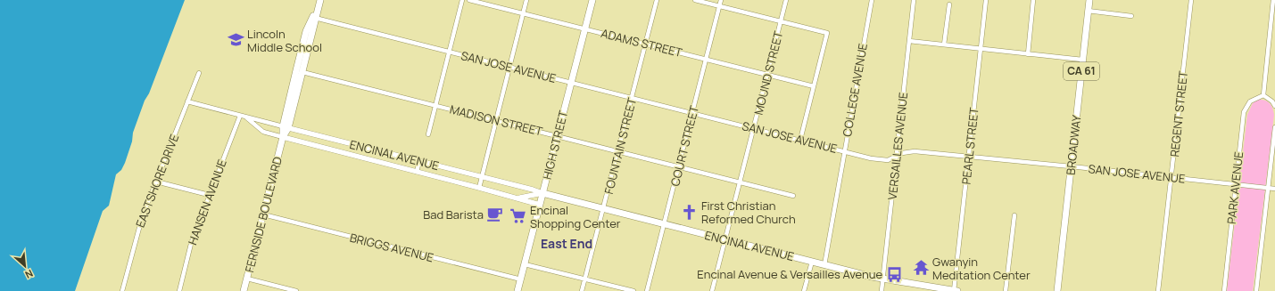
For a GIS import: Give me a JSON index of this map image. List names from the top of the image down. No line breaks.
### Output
{"streets":{"main road":["CA 61","HIGH STREET","BROADWAY","ENCINAL AVENUE","FERNSIDE BOULEVARD"],"street":["ADAMS STREET","SAN JOSE AVENUE","MOUND STREET","COLLEGE AVENUE","REGENT STREET","MADISON STREET","FOUNTAIN STREET","COURT STREET","VERSAILLES AVENUE","PEARL STREET","EASTSHORE DRIVE","PARK AVENUE","HANSEN AVENUE","BRIGGS AVENUE"]},"crossings":[["ADAMS STREET","MOUND STREET"],["ADAMS STREET","HIGH STREET"],["ADAMS STREET","FOUNTAIN STREET"],["ADAMS STREET","COURT STREET"],["SAN JOSE AVENUE","MOUND STREET"],["SAN JOSE AVENUE","COLLEGE AVENUE"],["SAN JOSE AVENUE","REGENT STREET"],["SAN JOSE AVENUE","HIGH STREET"],["SAN JOSE AVENUE","BROADWAY"],["SAN JOSE AVENUE","FOUNTAIN STREET"],["SAN JOSE AVENUE","COURT STREET"],["SAN JOSE AVENUE","VERSAILLES AVENUE"],["SAN JOSE AVENUE","PEARL STREET"],["SAN JOSE AVENUE","PARK AVENUE"],["SAN JOSE AVENUE","FERNSIDE BOULEVARD"],["MOUND STREET","MADISON STREET"],["MOUND STREET","ENCINAL AVENUE"],["COLLEGE AVENUE","ENCINAL AVENUE"],["MADISON STREET","HIGH STREET"],["MADISON STREET","FOUNTAIN STREET"],["MADISON STREET","COURT STREET"],["MADISON STREET","FERNSIDE BOULEVARD"],["HIGH STREET","ENCINAL AVENUE"],["HIGH STREET","BRIGGS AVENUE"],["FOUNTAIN STREET","ENCINAL AVENUE"],["COURT STREET","ENCINAL AVENUE"],["VERSAILLES AVENUE","ENCINAL AVENUE"],["PEARL STREET","ENCINAL AVENUE"],["ENCINAL AVENUE","EASTSHORE DRIVE"],["ENCINAL AVENUE","HANSEN AVENUE"],["ENCINAL AVENUE","FERNSIDE BOULEVARD"],["FERNSIDE BOULEVARD","BRIGGS AVENUE"]],"districts":["East End"],"places":{"school or university":["Lincoln Middle School"],"church":["First Christian Reformed Church"],"cafe":["Bad Barista"],"supermarket":["Encinal Shopping Center"],"temple":["Gwanyin Meditation Center"],"bus stop":["Encinal Avenue & Versailles Avenue"]},"north":"bottom right"}
